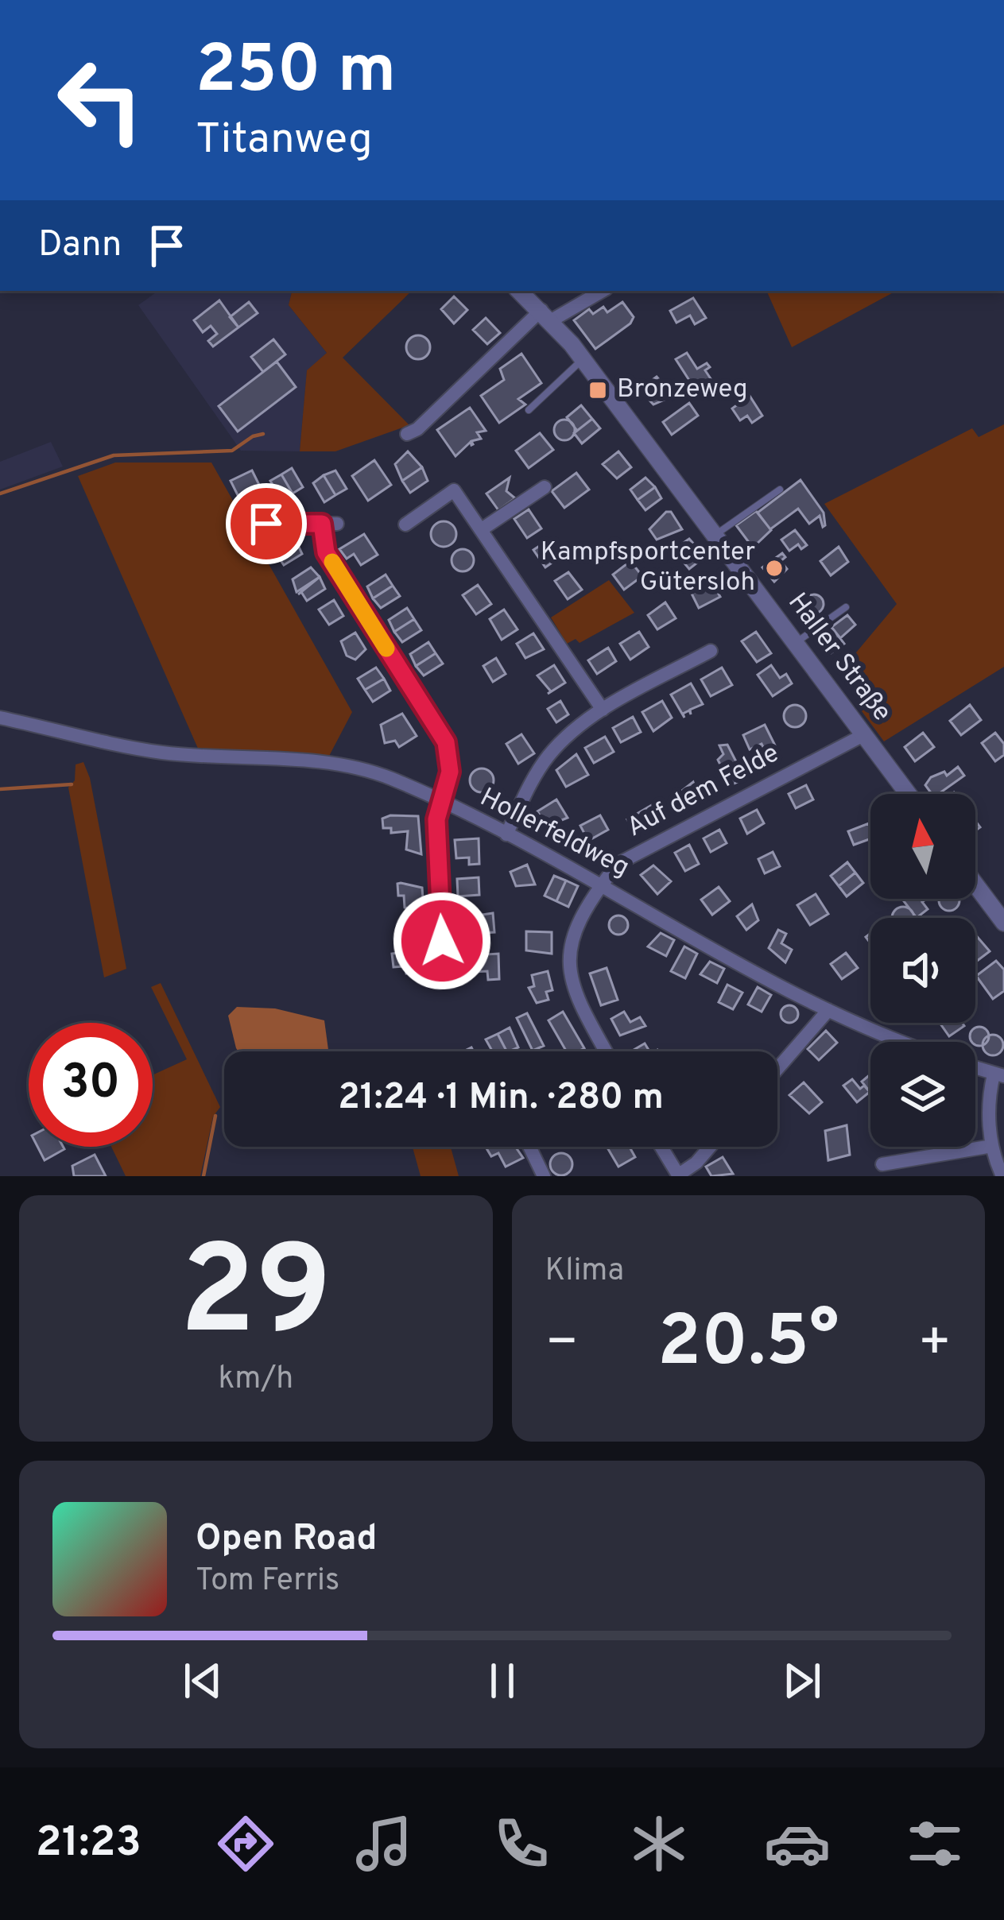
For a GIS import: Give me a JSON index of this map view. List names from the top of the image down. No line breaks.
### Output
{"streets":{"street":["Haller Straße","Auf dem Felde","Hollerfeldweg"]},"crossings":[["Haller Straße","Auf dem Felde"],["Auf dem Felde","Hollerfeldweg"]],"places":{"transit":["Bronzeweg"],"other":["Kampfsportcenter Gütersloh"]},"north":"top","page":{"turn":["250 m","Titanweg"],"then":"Dann","limit":"30","trip":"21:24 · 1 Min. · 280 m","tile":[["29","km/h"],"Klima"],"heat":["−","20.5°","+"],"song":["Open Road","Tom Ferris"],"tabs":"21:23"}}
